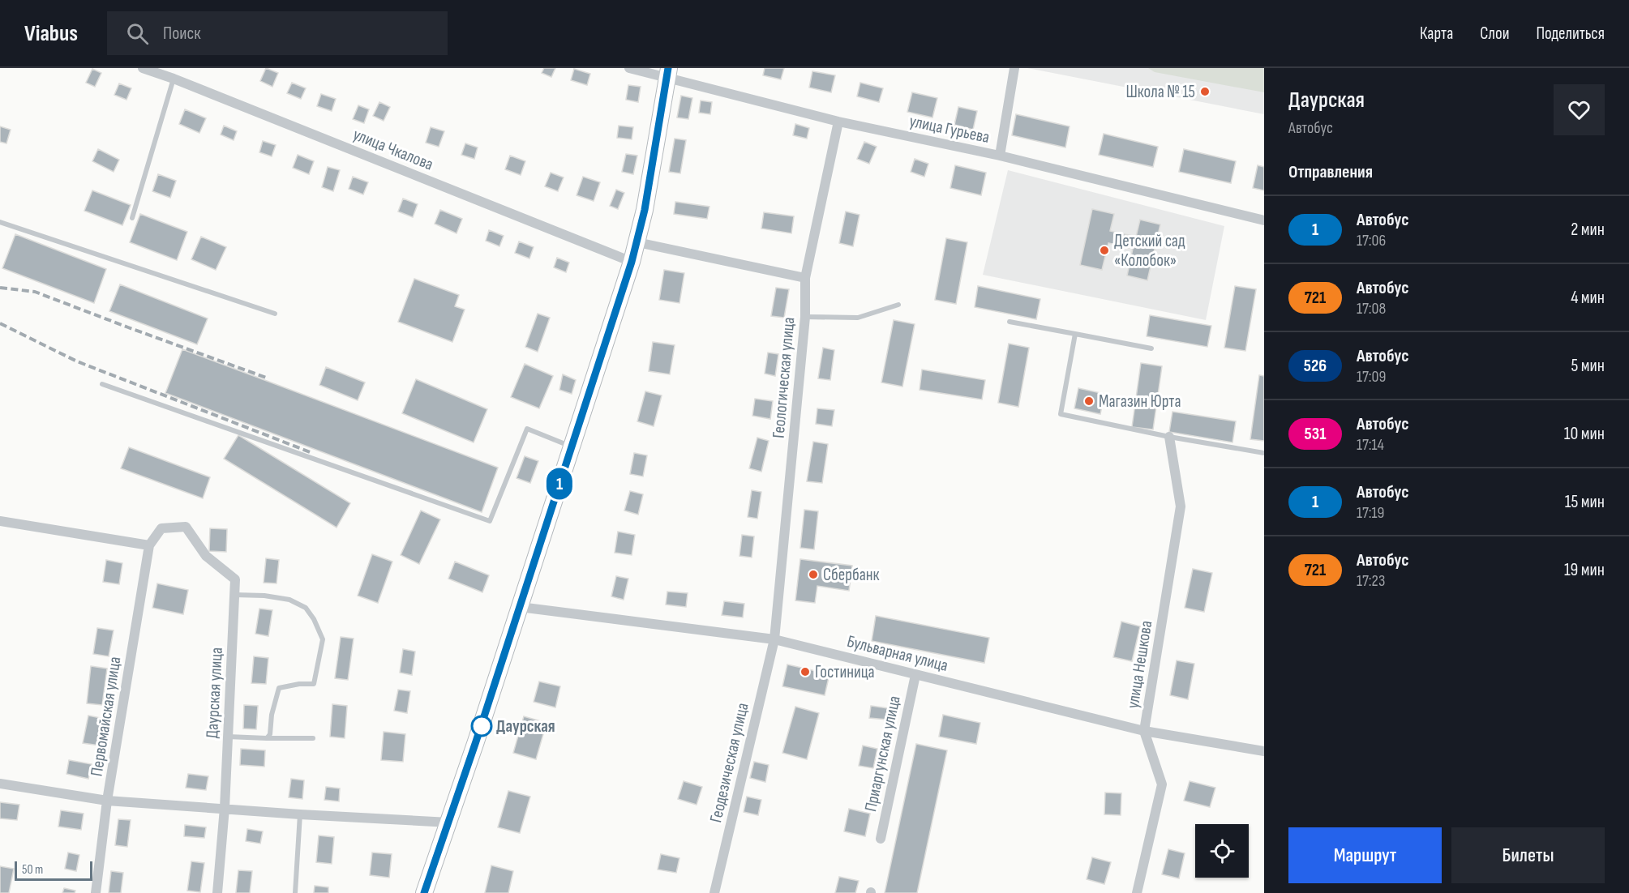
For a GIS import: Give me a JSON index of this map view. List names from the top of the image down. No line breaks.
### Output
{"streets":{"street":["улица Гурьева","улица Чкалова","Геологическая улица","Бульварная улица","улица Нешкова","Даурская улица","Первомайская улица","Приаргунская улица","Геодезическая улица"]},"crossings":[["улица Гурьева","Геологическая улица"],["Геологическая улица","Бульварная улица"],["Геологическая улица","Геодезическая улица"],["Бульварная улица","улица Нешкова"],["Бульварная улица","Приаргунская улица"],["Бульварная улица","Геодезическая улица"],["Даурская улица","Первомайская улица"]],"places":["Школа № 15","Детский сад «Колобок»","Магазин Юрта","Сбербанк","Гостиница","Даурская"],"lines":["bus line 1"],"scale_bar":"50 m","page":{"header":"Viabus","search":"Поиск","nav":["Карта","Слои","Поделиться"],"on_map":"1","heading":[["Даурская","Автобус"],"Отправления"],"list":[{"mark":"1","name":"Автобус","note":"17:06","value":"2 мин"},{"mark":"721","name":"Автобус","note":"17:08","value":"4 мин"},{"mark":"526","name":"Автобус","note":"17:09","value":"5 мин"},{"mark":"531","name":"Автобус","note":"17:14","value":"10 мин"},{"mark":"1","name":"Автобус","note":"17:19","value":"15 мин"},{"mark":"721","name":"Автобус","note":"17:23","value":"19 мин"}],"buttons":["Маршрут","Билеты"],"scale":"50 m"}}
